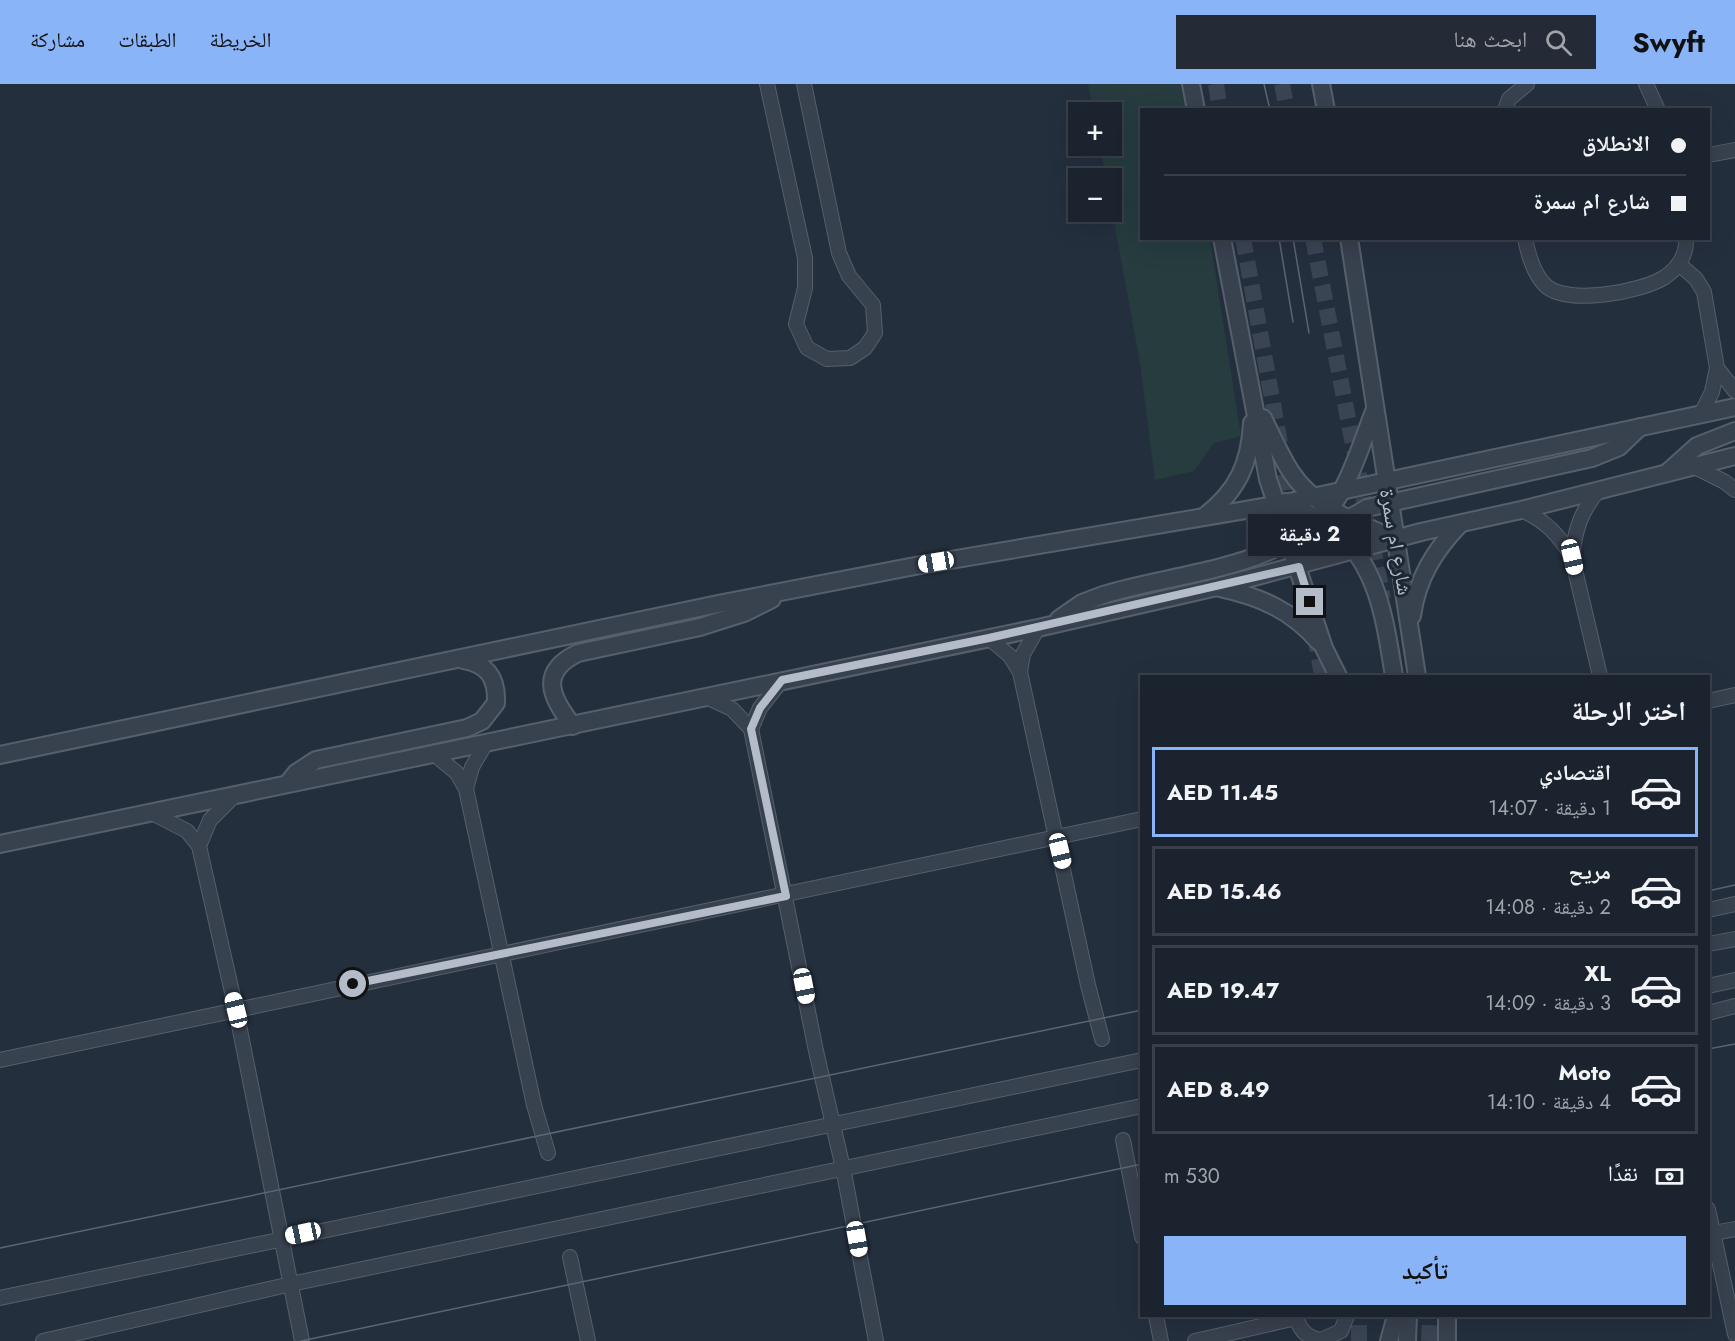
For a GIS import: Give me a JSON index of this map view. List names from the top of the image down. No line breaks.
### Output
{"streets":{"street":["شارع ام سمرة"]},"page":{"header":"Swyft","search":"ابحث هنا","nav":["الخريطة","الطبقات","مشاركة"],"map_buttons":["+","−"],"banner":["الانطلاق","شارع ام سمرة"],"bubble":"2 دقيقة","heading":"اختر الرحلة","list":[{"name":"اقتصادي","note":"1 دقيقة · 14:07","value":"AED 11.45"},{"name":"مريح","note":"2 دقيقة · 14:08","value":"AED 15.46"},{"name":"XL","note":"3 دقيقة · 14:09","value":"AED 19.47"},{"name":"Moto","note":"4 دقيقة · 14:10","value":"AED 8.49"}],"pay":["نقدًا","530 m"],"buttons":"تأكيد"}}
